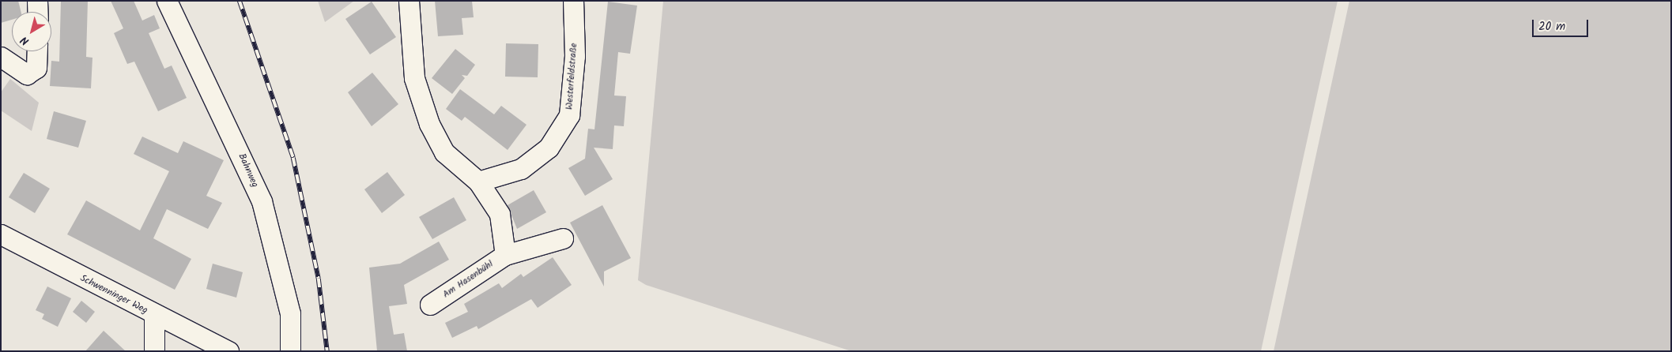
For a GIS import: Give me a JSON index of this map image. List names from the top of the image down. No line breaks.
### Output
{"streets":{"street":["Westerfeldstraße","Bahnweg","Am Hasenbühl","Schwenninger Weg"]},"scale_bar":"20 m","north":"bottom left"}
